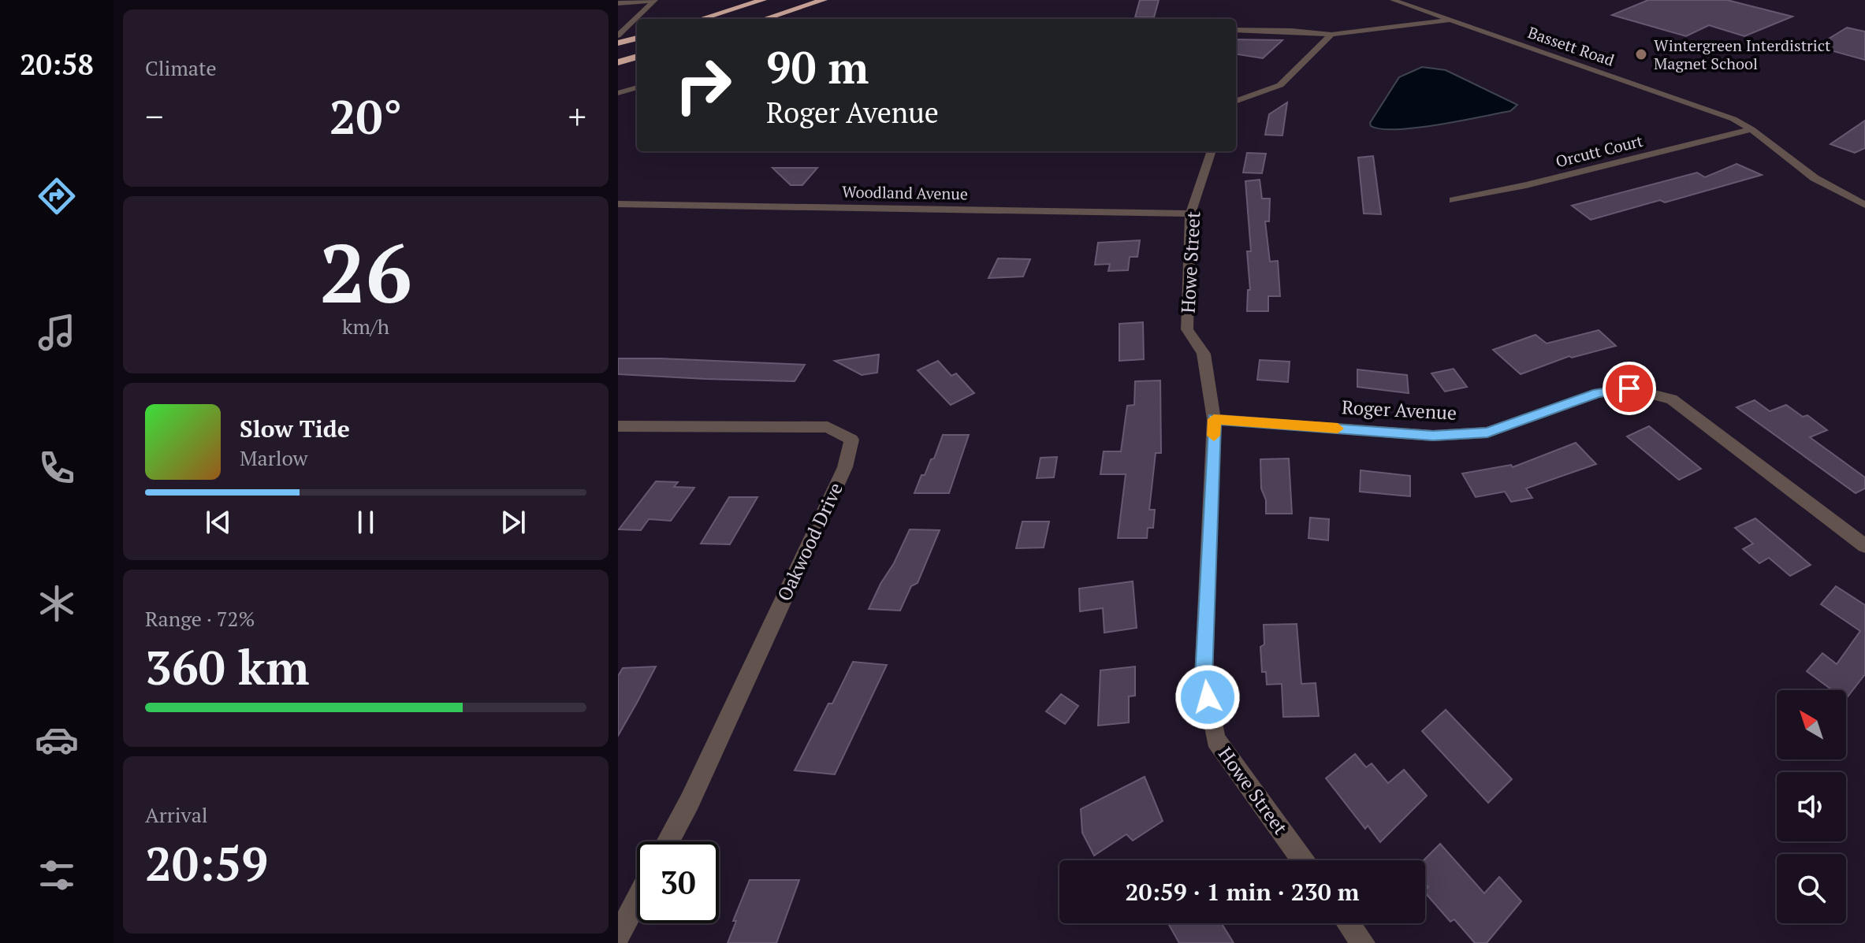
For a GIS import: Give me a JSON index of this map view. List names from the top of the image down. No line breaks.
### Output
{"streets":{"street":["Bassett Road","Orcutt Court","Woodland Avenue","Howe Street","Roger Avenue","Oakwood Drive"]},"crossings":[["Bassett Road","Orcutt Court"],["Woodland Avenue","Howe Street"],["Howe Street","Roger Avenue"]],"places":["Wintergreen Interdistrict Magnet School"],"north":"top left","page":{"tabs":"20:58","tile":["Climate",["26","km/h"],["Range · 72%","360 km"],["Arrival","20:59"]],"turn":["90 m","Roger Avenue"],"heat":["−","20°","+"],"song":["Slow Tide","Marlow"],"limit":"30","trip":"20:59 · 1 min · 230 m"}}
